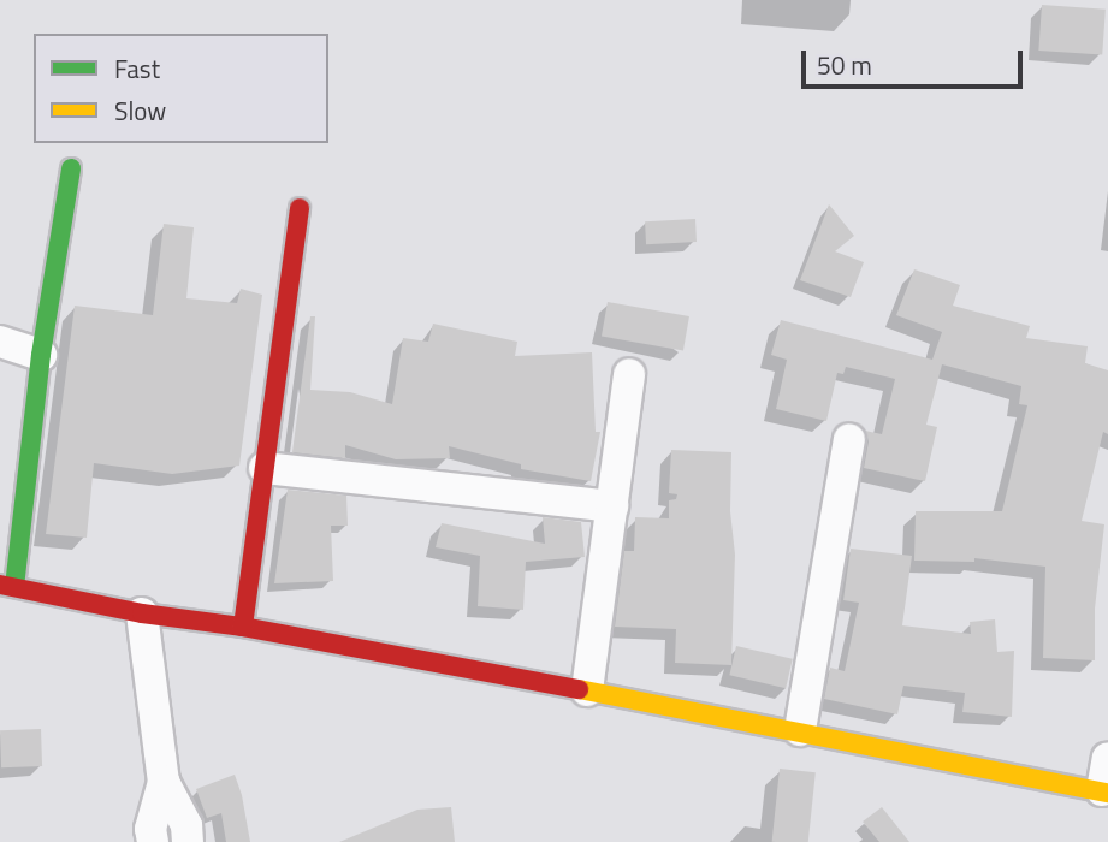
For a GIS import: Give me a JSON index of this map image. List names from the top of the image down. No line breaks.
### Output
{"legend":["Fast","Slow"],"scale_bar":"50 m"}
